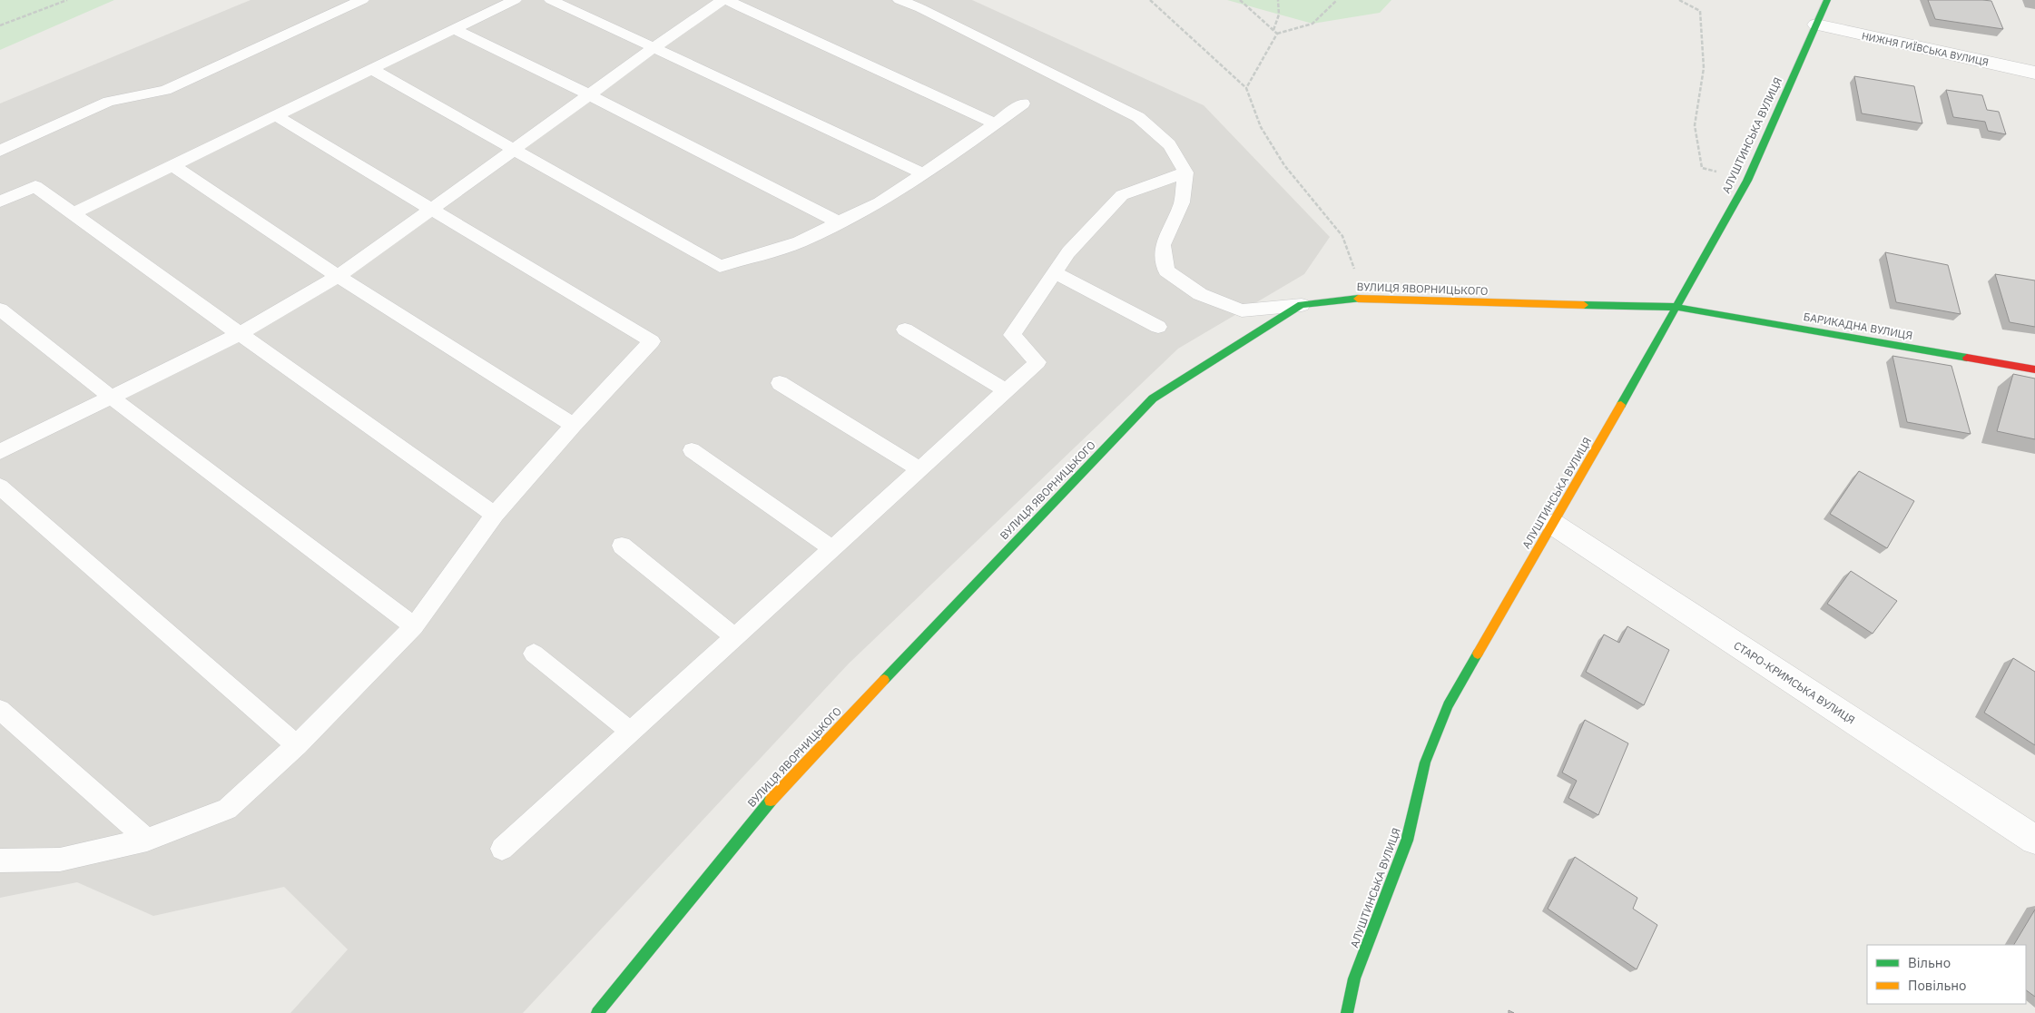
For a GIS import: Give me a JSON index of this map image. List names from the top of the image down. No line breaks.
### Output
{"streets":{"street":["НИЖНЯ ГИЇВСЬКА ВУЛИЦЯ","АЛУШТИНСЬКА ВУЛИЦЯ","ВУЛИЦЯ ЯВОРНИЦЬКОГО","БАРИКАДНА ВУЛИЦЯ","СТАРО-КРИМСЬКА ВУЛИЦЯ"]},"crossings":[["НИЖНЯ ГИЇВСЬКА ВУЛИЦЯ","АЛУШТИНСЬКА ВУЛИЦЯ"],["АЛУШТИНСЬКА ВУЛИЦЯ","ВУЛИЦЯ ЯВОРНИЦЬКОГО"],["АЛУШТИНСЬКА ВУЛИЦЯ","БАРИКАДНА ВУЛИЦЯ"],["АЛУШТИНСЬКА ВУЛИЦЯ","СТАРО-КРИМСЬКА ВУЛИЦЯ"],["ВУЛИЦЯ ЯВОРНИЦЬКОГО","БАРИКАДНА ВУЛИЦЯ"]],"legend":["Вільно","Повільно"]}
